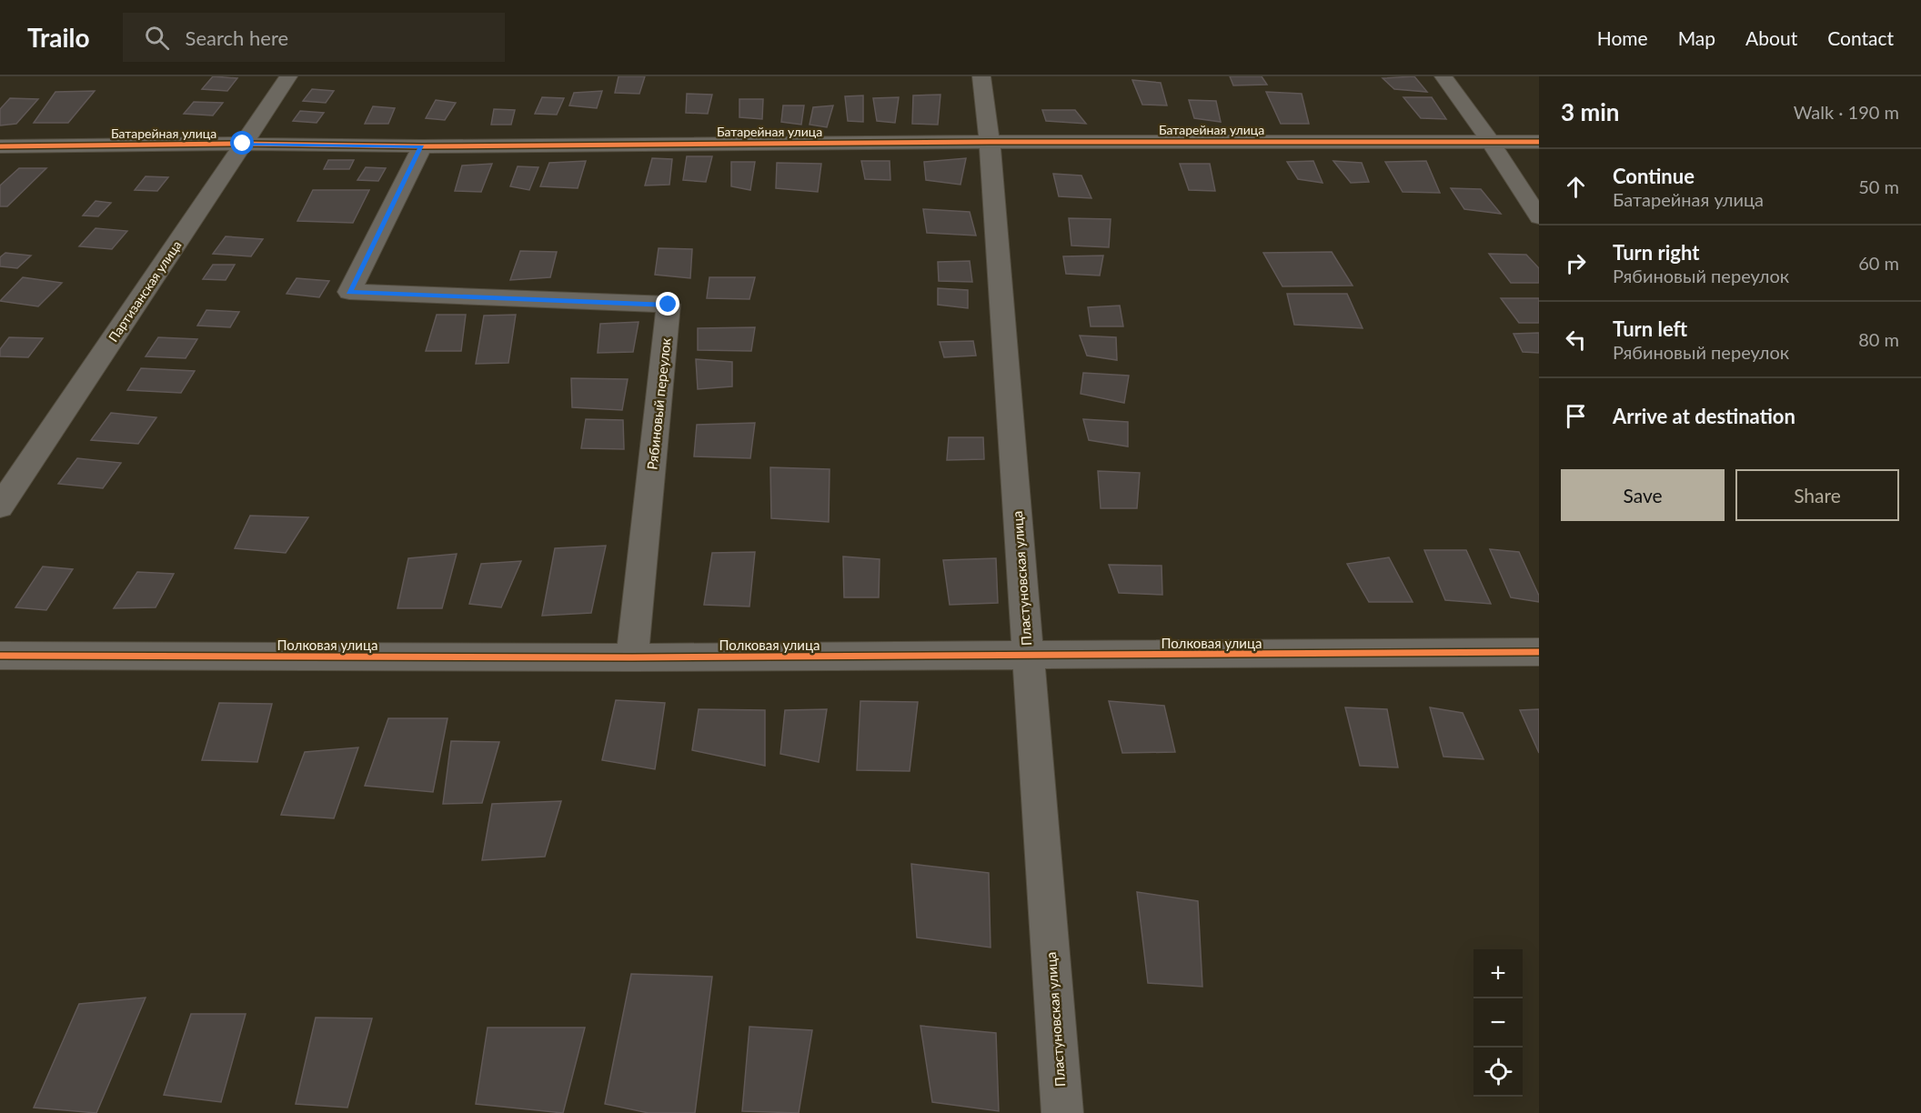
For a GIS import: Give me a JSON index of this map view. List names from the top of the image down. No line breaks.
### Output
{"streets":{"street":["Батарейная улица","Партизанская улица","Рябиновый переулок","Пластуновская улица","Полковая улица"]},"crossings":[["Батарейная улица","Партизанская улица"],["Батарейная улица","Рябиновый переулок"],["Батарейная улица","Пластуновская улица"],["Рябиновый переулок","Полковая улица"],["Пластуновская улица","Полковая улица"]],"page":{"header":"Trailo","search":"Search here","nav":["Home","Map","About","Contact"],"heading":["3 min","Walk · 190 m"],"list":[["Continue","Батарейная улица","50 m"],["Turn right","Рябиновый переулок","60 m"],["Turn left","Рябиновый переулок","80 m"],"Arrive at destination"],"buttons":["Save","Share"],"map_buttons":["+","−"]}}
